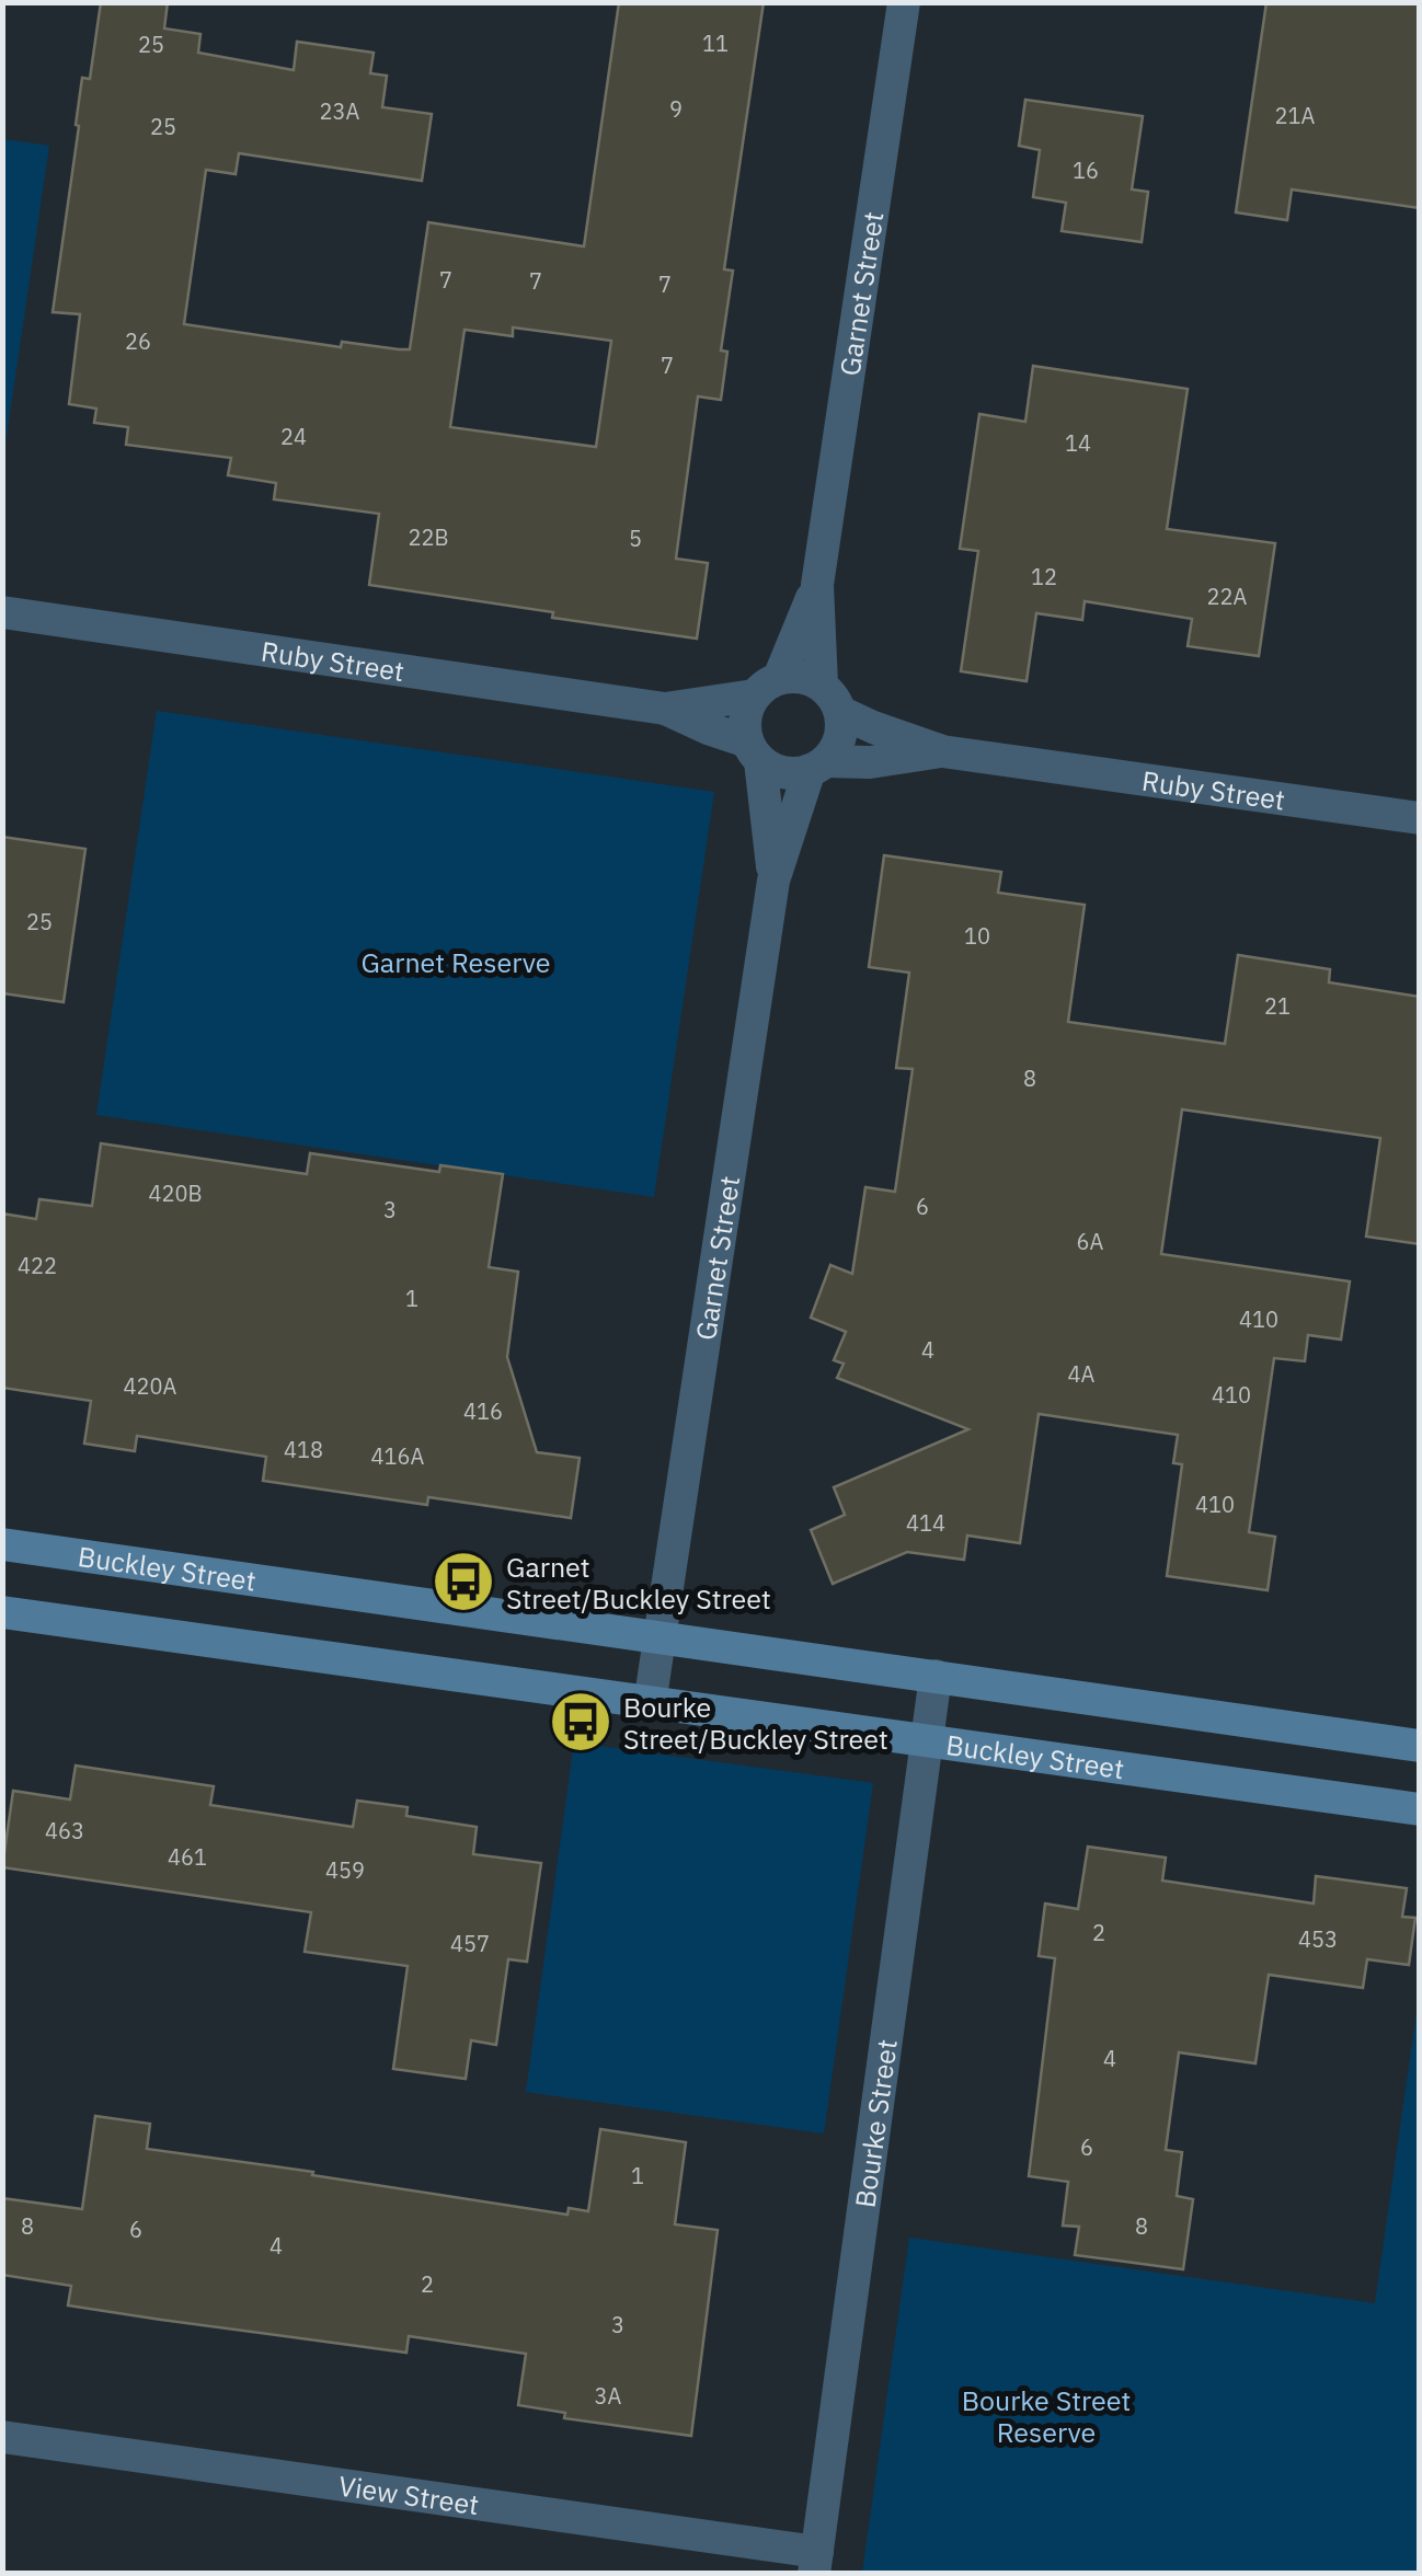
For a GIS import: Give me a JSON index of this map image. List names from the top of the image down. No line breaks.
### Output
{"streets":{"main road":["Buckley Street"],"street":["Garnet Street","Ruby Street","Bourke Street","View Street"]},"crossings":[["Garnet Street","Ruby Street"],["Garnet Street","Buckley Street"],["Buckley Street","Bourke Street"],["Bourke Street","View Street"]],"parks":["Garnet Reserve","Bourke Street Reserve"],"places":{"bus stop":["Garnet Street/Buckley Street","Bourke Street/Buckley Street"]},"house_numbers":["11","25","9","23A","21A","25","16","7","7","7","26","7","24","14","22B","5","12","22A","25","10","21","8","420B","6","3","6A","422","1","410","4","4A","420A","410","416","418","416A","410","414","463","461","459","2","453","457","4","6","1","8","8","6","4","2","3","3A"]}
